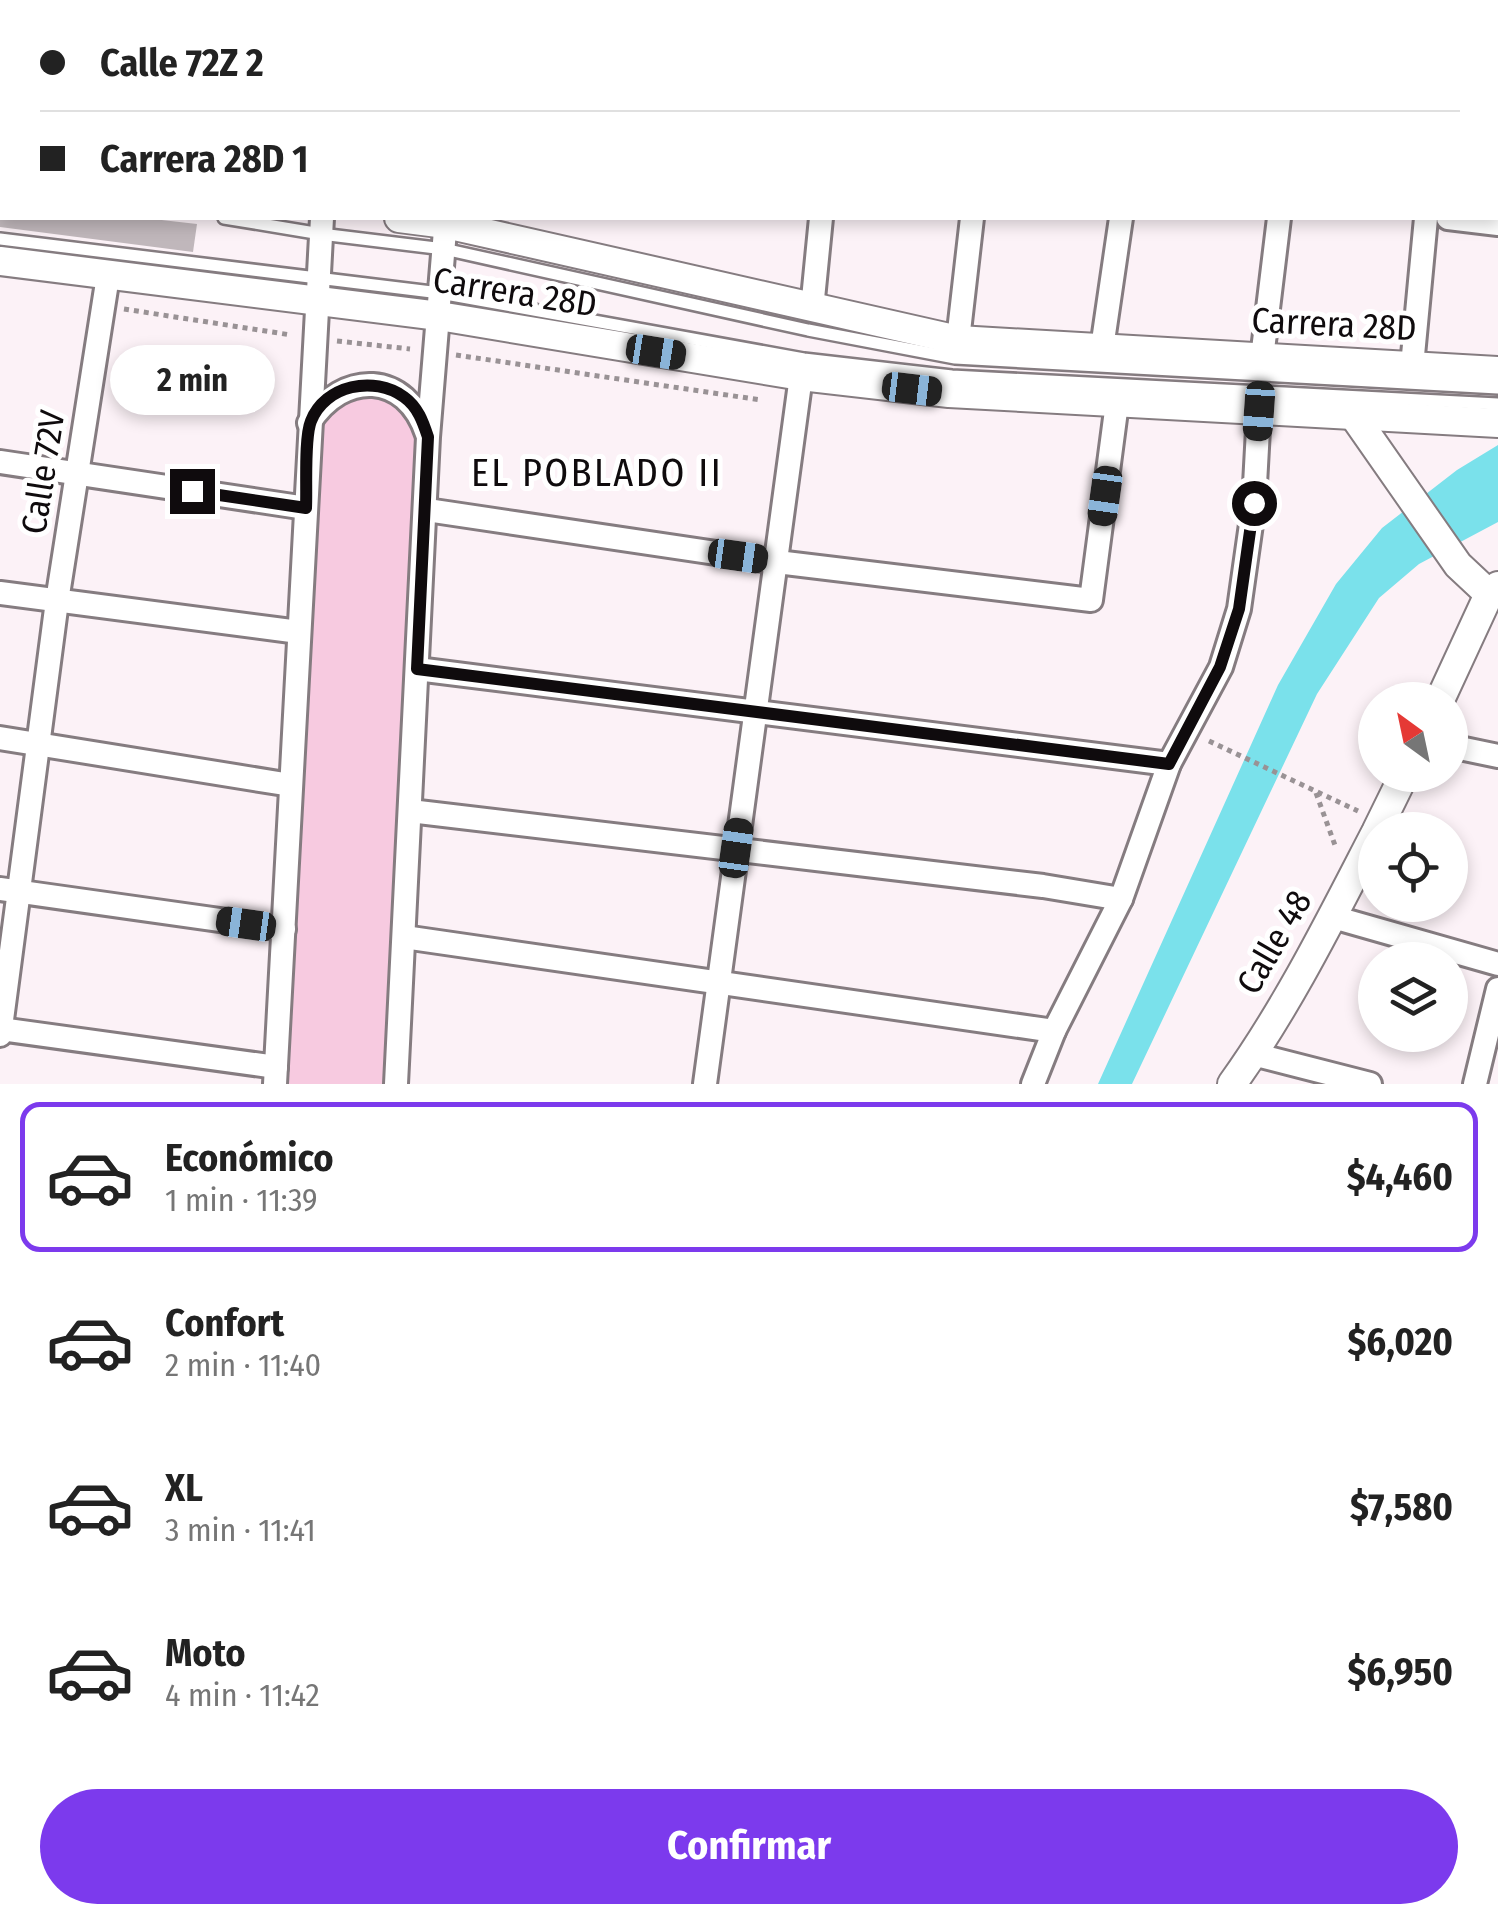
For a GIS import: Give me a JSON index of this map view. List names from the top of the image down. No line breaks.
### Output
{"streets":{"street":["Carrera 28D","Calle 72V","Calle 48"]},"crossings":[["Carrera 28D","Calle 72V"]],"districts":["EL POBLADO II"],"north":"top left","page":{"banner":["Calle 72Z 2","Carrera 28D 1"],"bubble":"2 min","list":[{"name":"Económico","note":"1 min · 11:39","value":"$4,460"},{"name":"Confort","note":"2 min · 11:40","value":"$6,020"},{"name":"XL","note":"3 min · 11:41","value":"$7,580"},{"name":"Moto","note":"4 min · 11:42","value":"$6,950"}],"buttons":"Confirmar"}}
